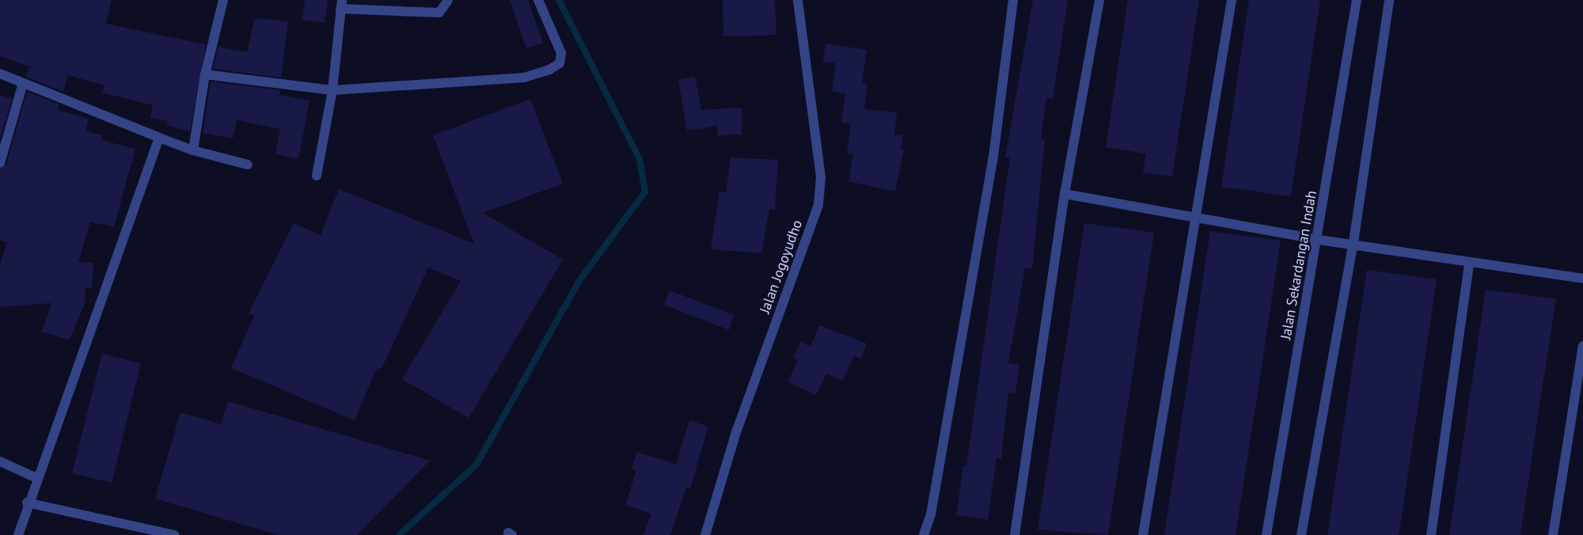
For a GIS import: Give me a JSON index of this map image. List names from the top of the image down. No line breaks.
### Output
{"streets":{"street":["Jalan Sekardangan Indah","Jalan Jogoyudho"]}}
